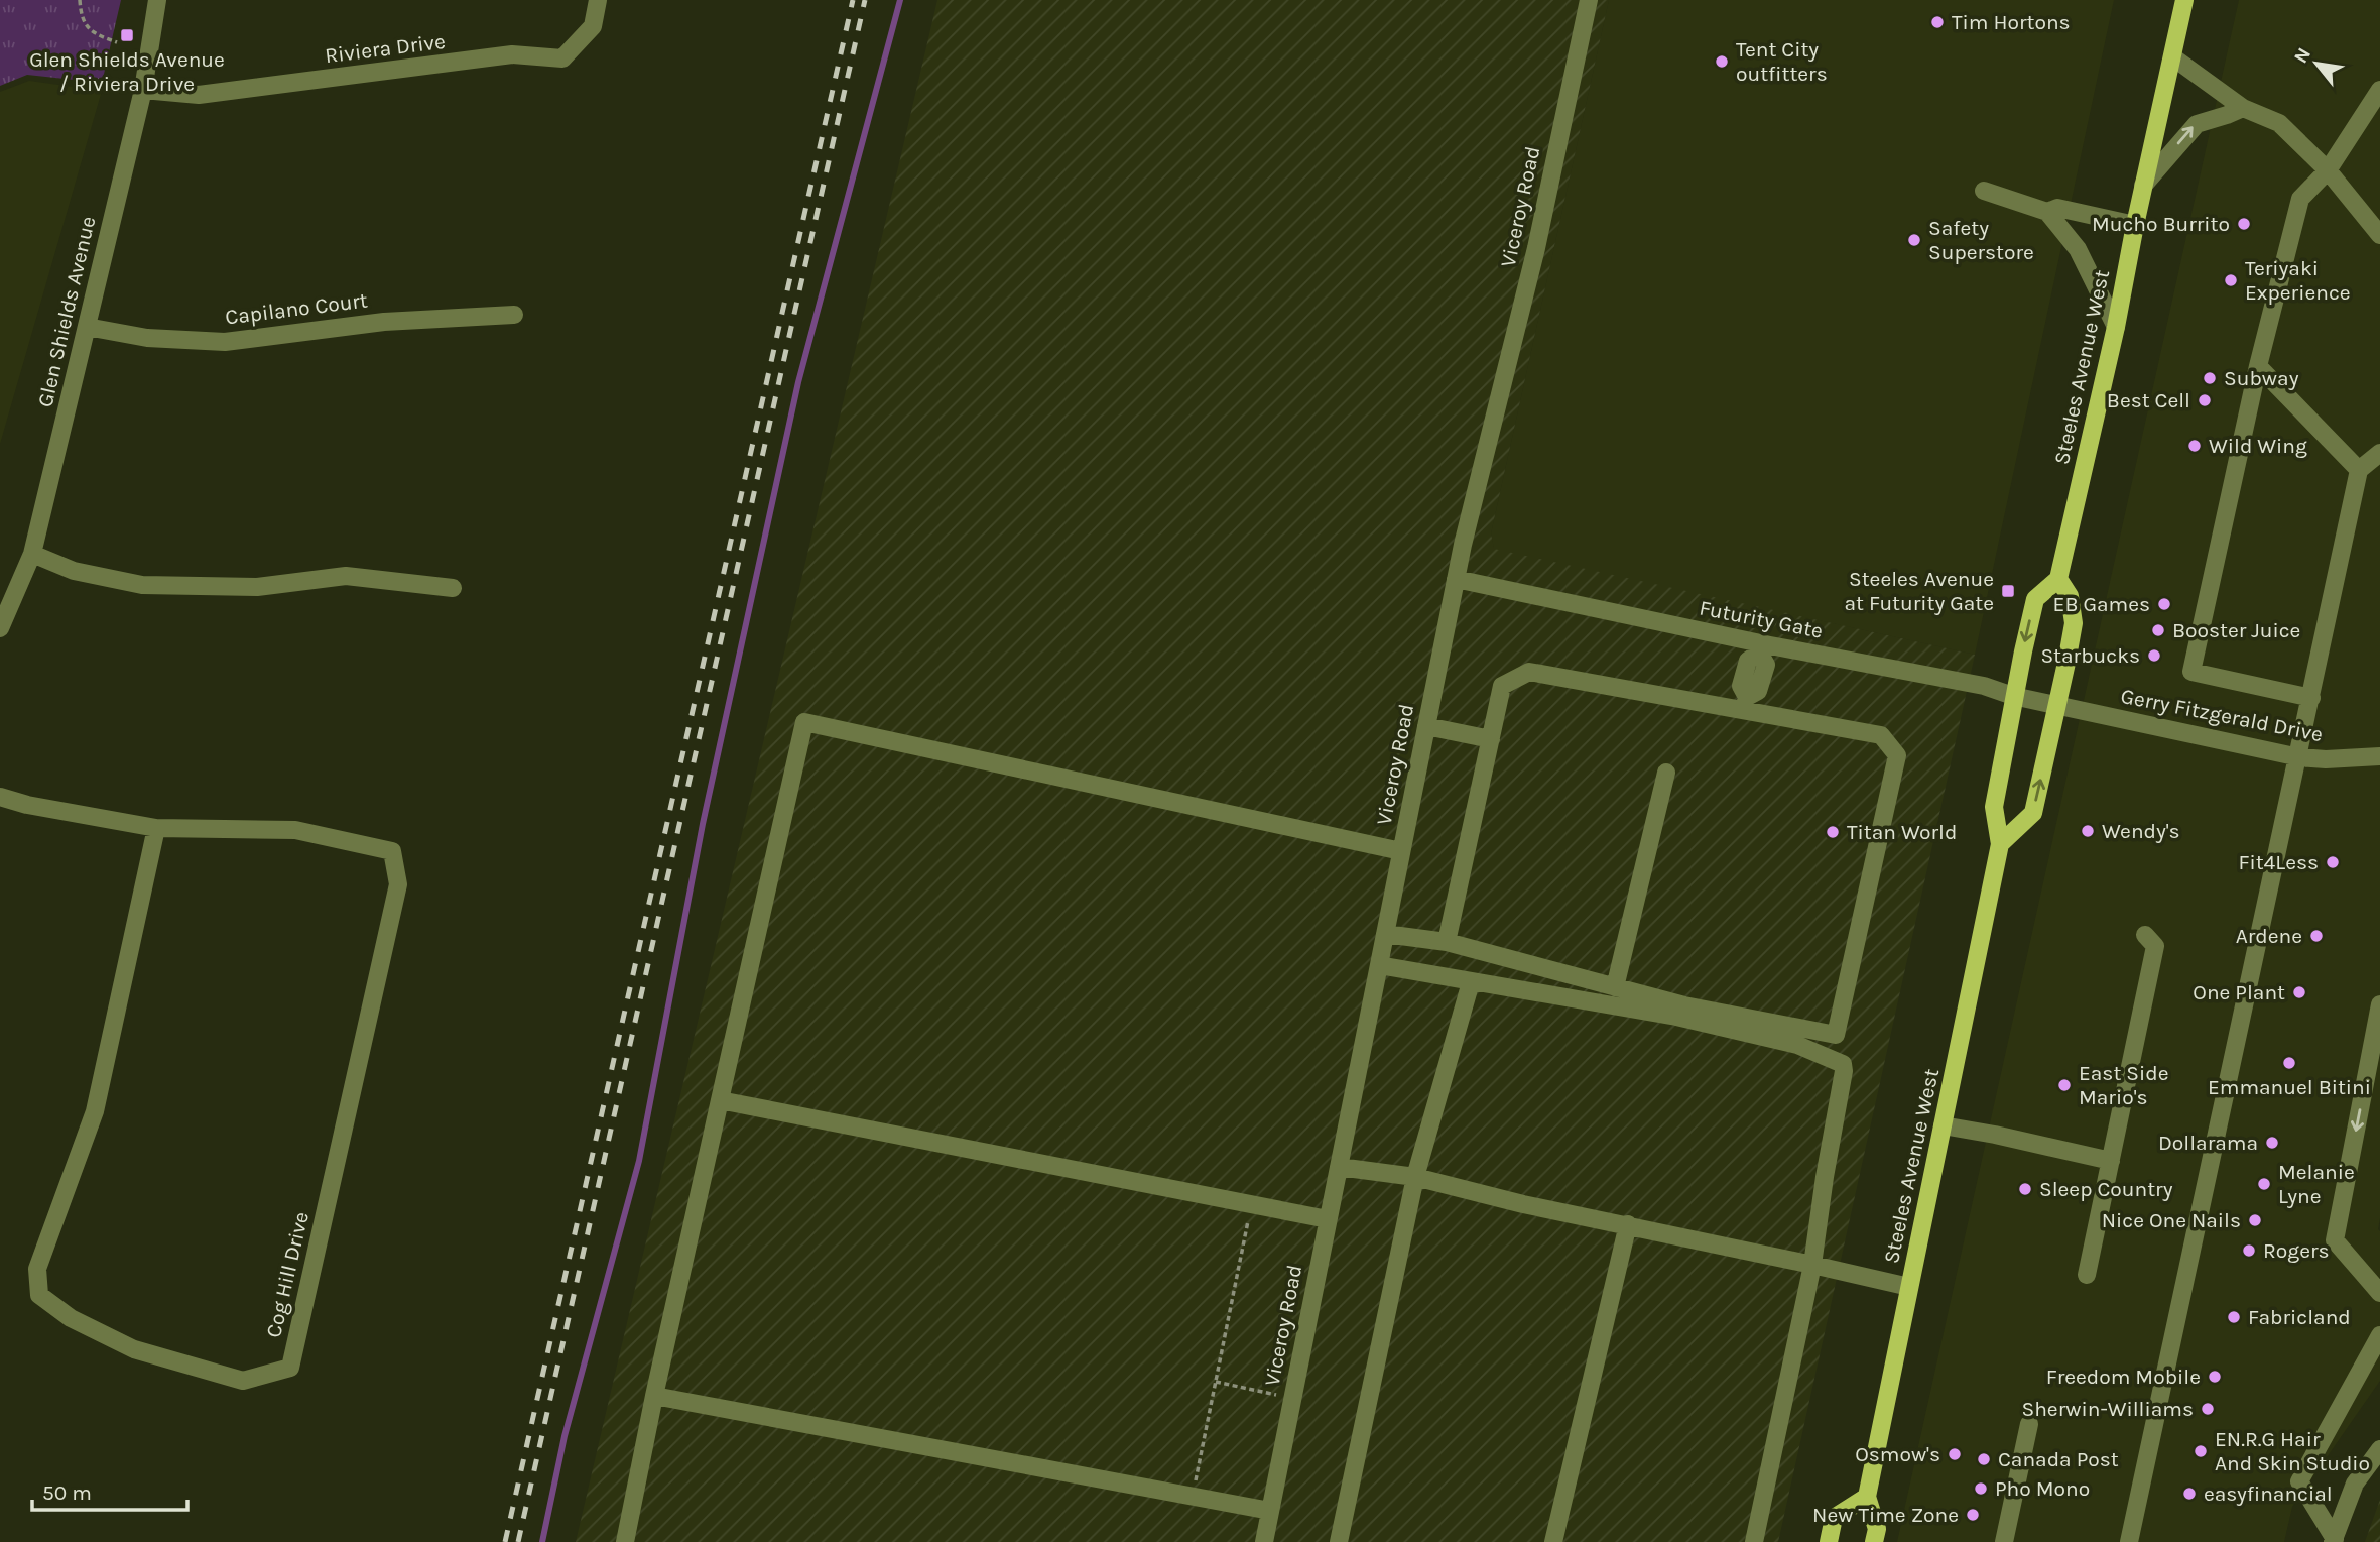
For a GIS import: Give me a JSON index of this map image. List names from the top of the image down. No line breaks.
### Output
{"streets":{"main road":["Steeles Avenue West"],"street":["Riviera Drive","Viceroy Road","Capilano Court","Glen Shields Avenue","Futurity Gate","Gerry Fitzgerald Drive","Cog Hill Drive"]},"crossings":[["Riviera Drive","Glen Shields Avenue"],["Viceroy Road","Futurity Gate"],["Capilano Court","Glen Shields Avenue"],["Steeles Avenue West","Futurity Gate"],["Futurity Gate","Gerry Fitzgerald Drive"]],"places":{"other":["Tim Hortons","Tent City outfitters","Mucho Burrito","Safety Superstore","Teriyaki Experience","Subway","Best Cell","Wild Wing","EB Games","Booster Juice","Starbucks","Wendy's","Titan World","Fit4Less","Ardene","One Plant","Emmanuel Bitini","East Side Mario's","Dollarama","Melanie Lyne","Sleep Country","Nice One Nails","Rogers","Fabricland","Freedom Mobile","Sherwin-Williams","EN.R.G Hair And Skin Studio","Osmow's","Canada Post","Pho Mono","easyfinancial","New Time Zone"],"transit":["Glen Shields Avenue / Riviera Drive","Steeles Avenue at Futurity Gate"]},"scale_bar":"50 m","north":"top left"}
